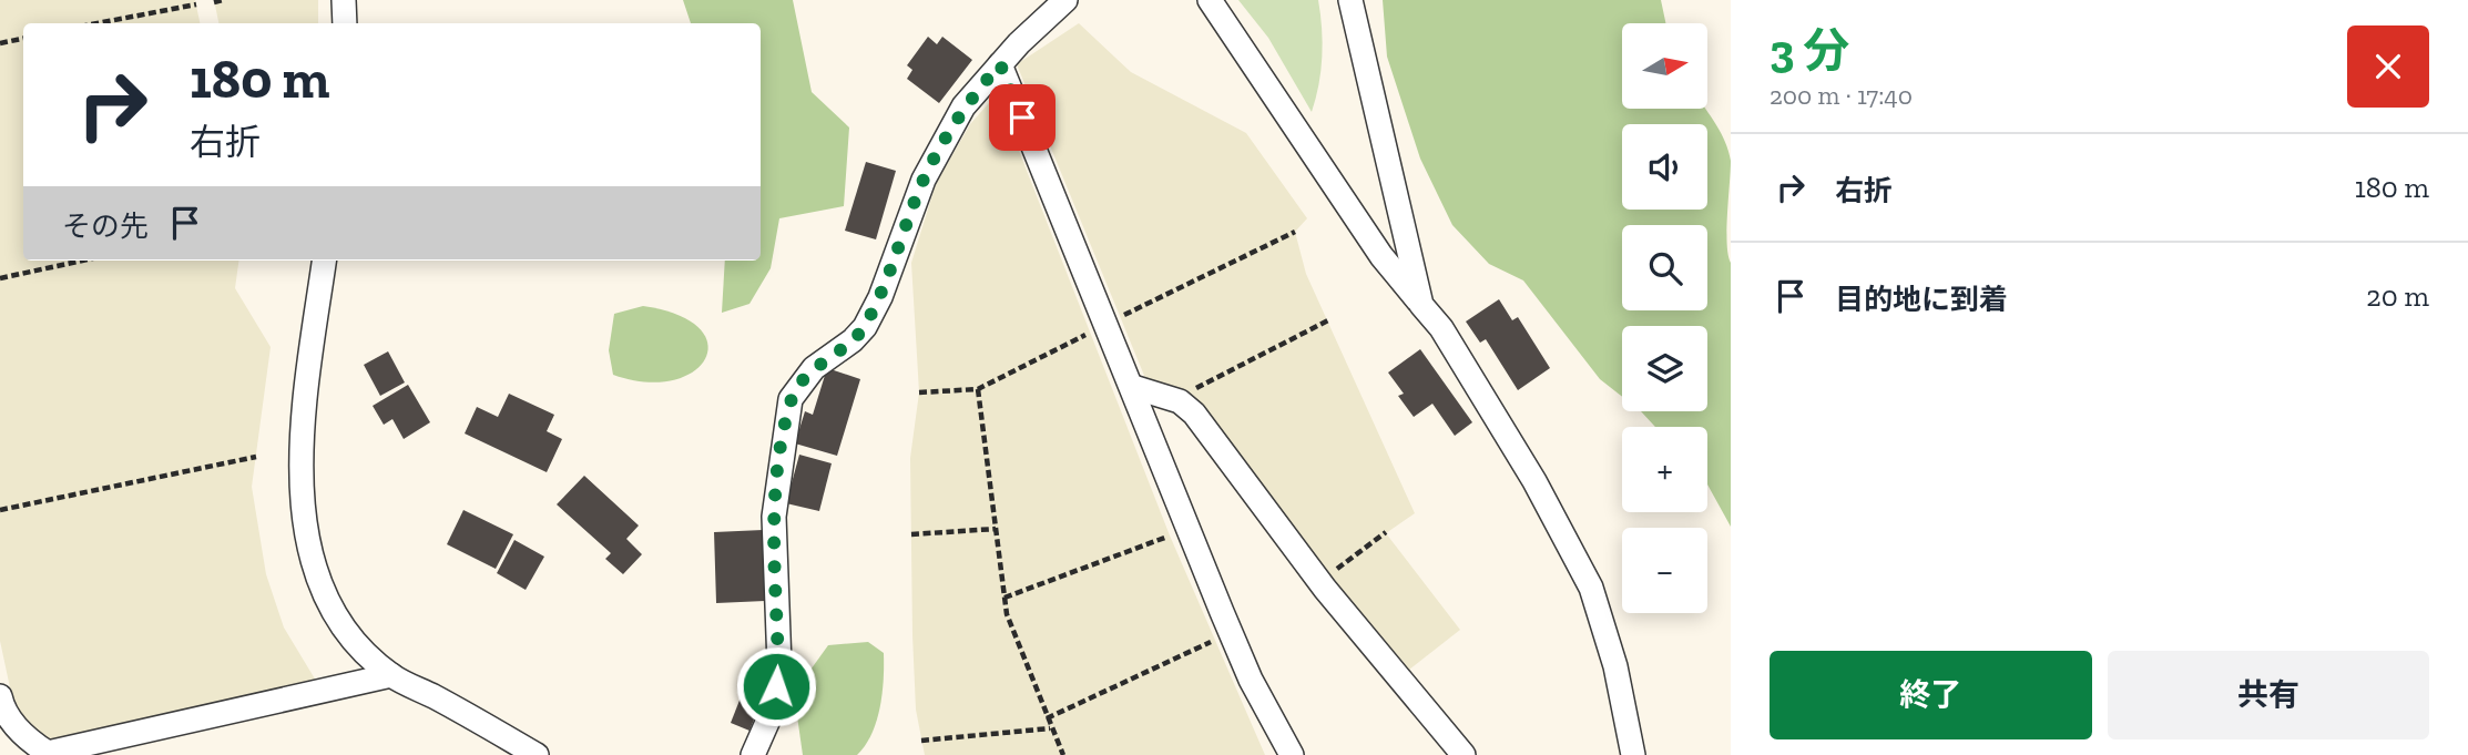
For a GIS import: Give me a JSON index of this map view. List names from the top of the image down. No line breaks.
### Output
{"north":"right","page":{"heading":["3 分","200 m · 17:40"],"map_buttons":["+","−"],"turn":["180 m","右折"],"list":[{"name":"右折","value":"180 m"},{"name":"目的地に到着","value":"20 m"}],"then":"その先","buttons":["終了","共有"]}}
